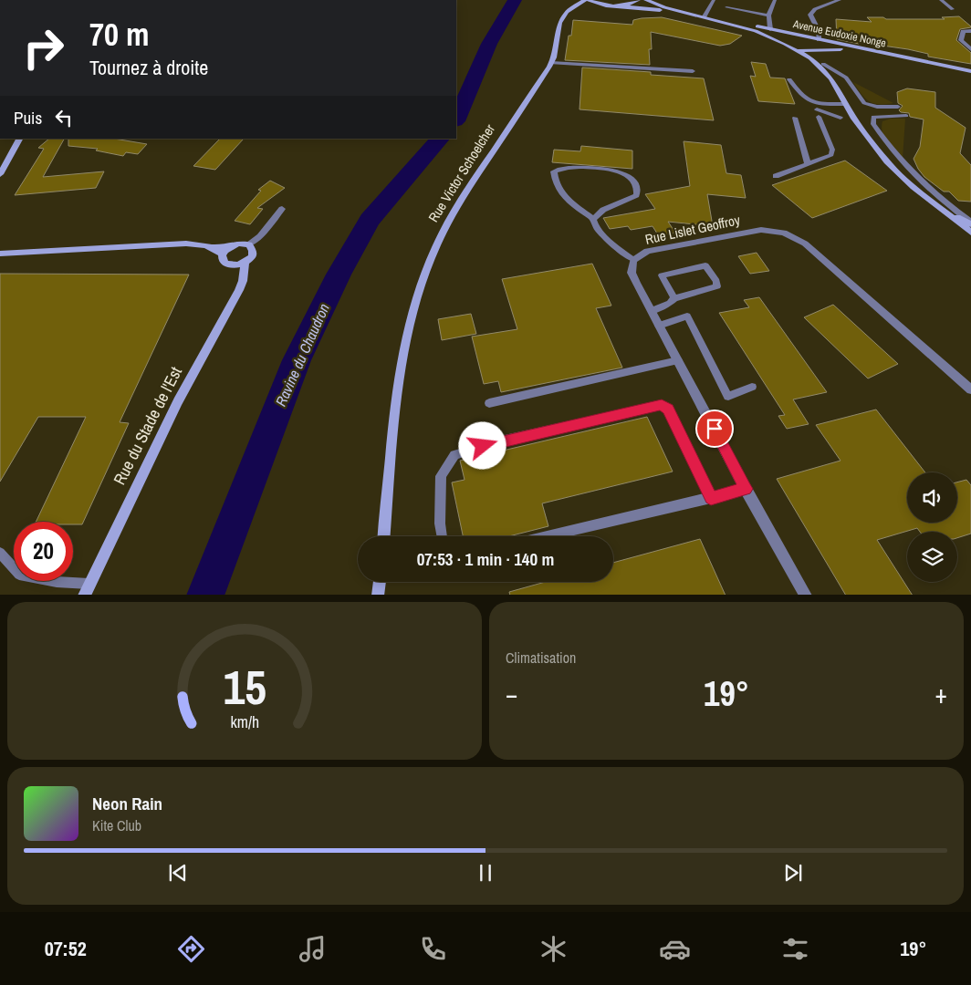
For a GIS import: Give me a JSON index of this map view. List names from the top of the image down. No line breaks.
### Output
{"streets":{"main road":["Avenue Eudoxie Nonge","Rue Victor Schoelcher","Rue du Stade de l'Est"],"street":["Rue Lislet Geoffroy"]},"water":["Ravine du Chaudron"],"page":{"turn":["70 m","Tournez à droite"],"then":"Puis","limit":"20","trip":"07:53 · 1 min · 140 m","tile":"Climatisation","heat":["−","19°","+"],"song":["Neon Rain","Kite Club"],"tabs":["07:52","19°"],"gauge":["15","km/h"]}}
